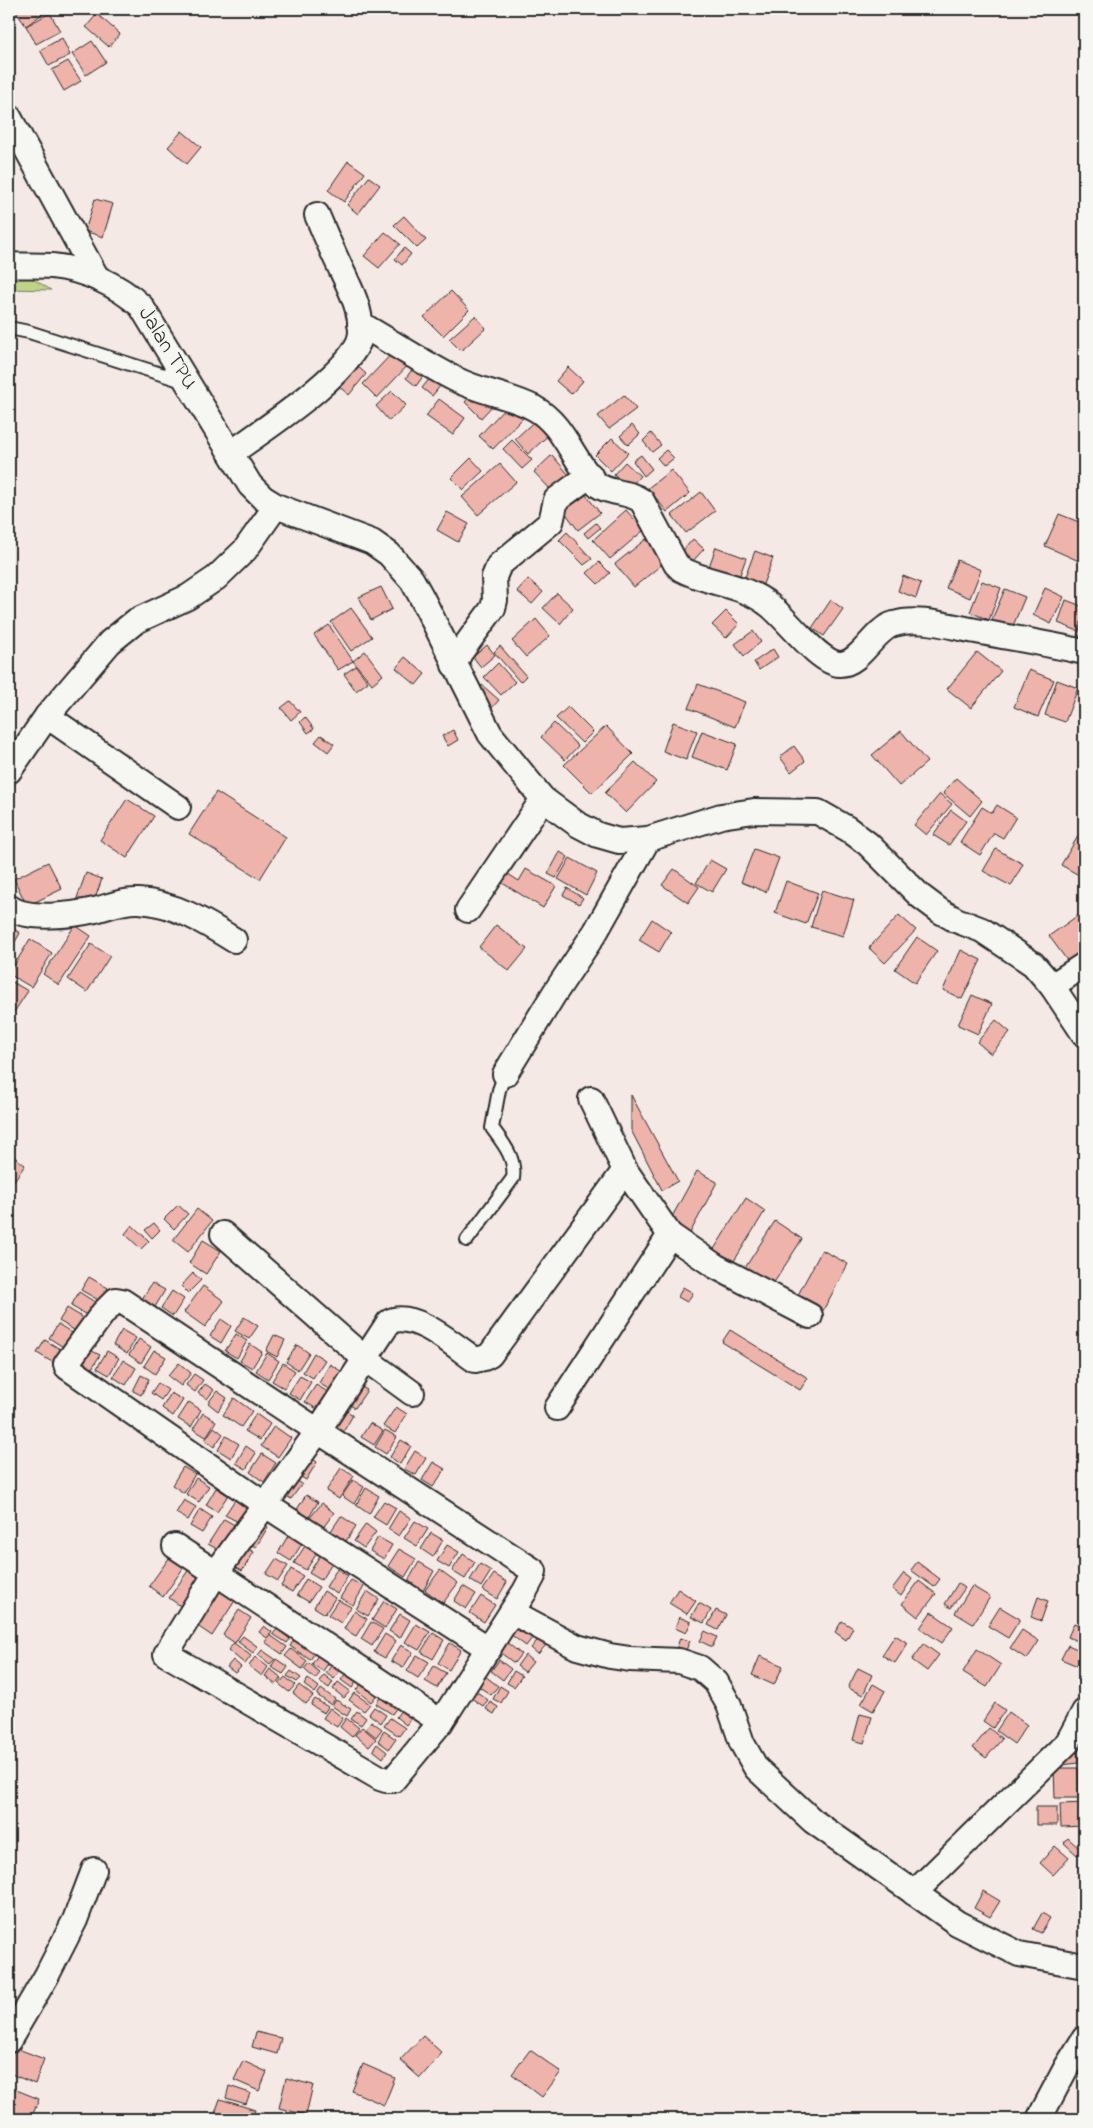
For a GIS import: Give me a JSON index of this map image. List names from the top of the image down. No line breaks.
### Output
{"streets":{"street":["Jalan TPU"]}}
